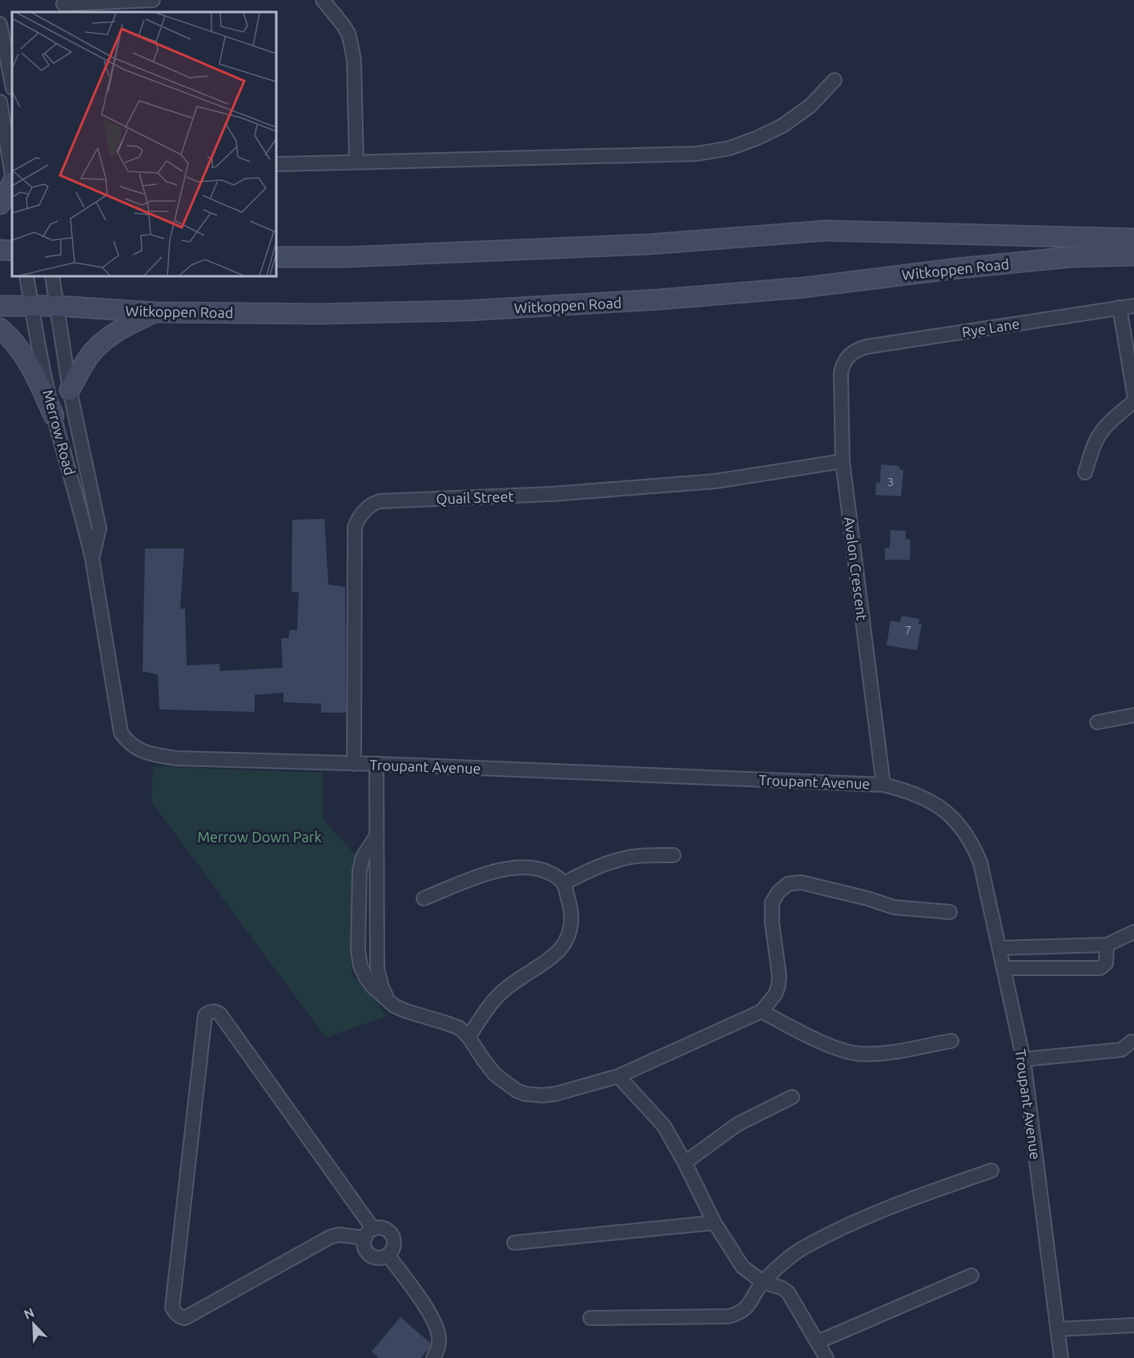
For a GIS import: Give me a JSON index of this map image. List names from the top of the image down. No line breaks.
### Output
{"streets":{"main road":["Witkoppen Road"],"street":["Rye Lane","Merrow Road","Quail Street","Avalon Crescent","Troupant Avenue"]},"crossings":[["Witkoppen Road","Merrow Road"],["Rye Lane","Avalon Crescent"],["Merrow Road","Troupant Avenue"],["Quail Street","Avalon Crescent"],["Quail Street","Troupant Avenue"],["Avalon Crescent","Troupant Avenue"]],"parks":["Merrow Down Park"],"house_numbers":["3","7"],"north":"top left"}
